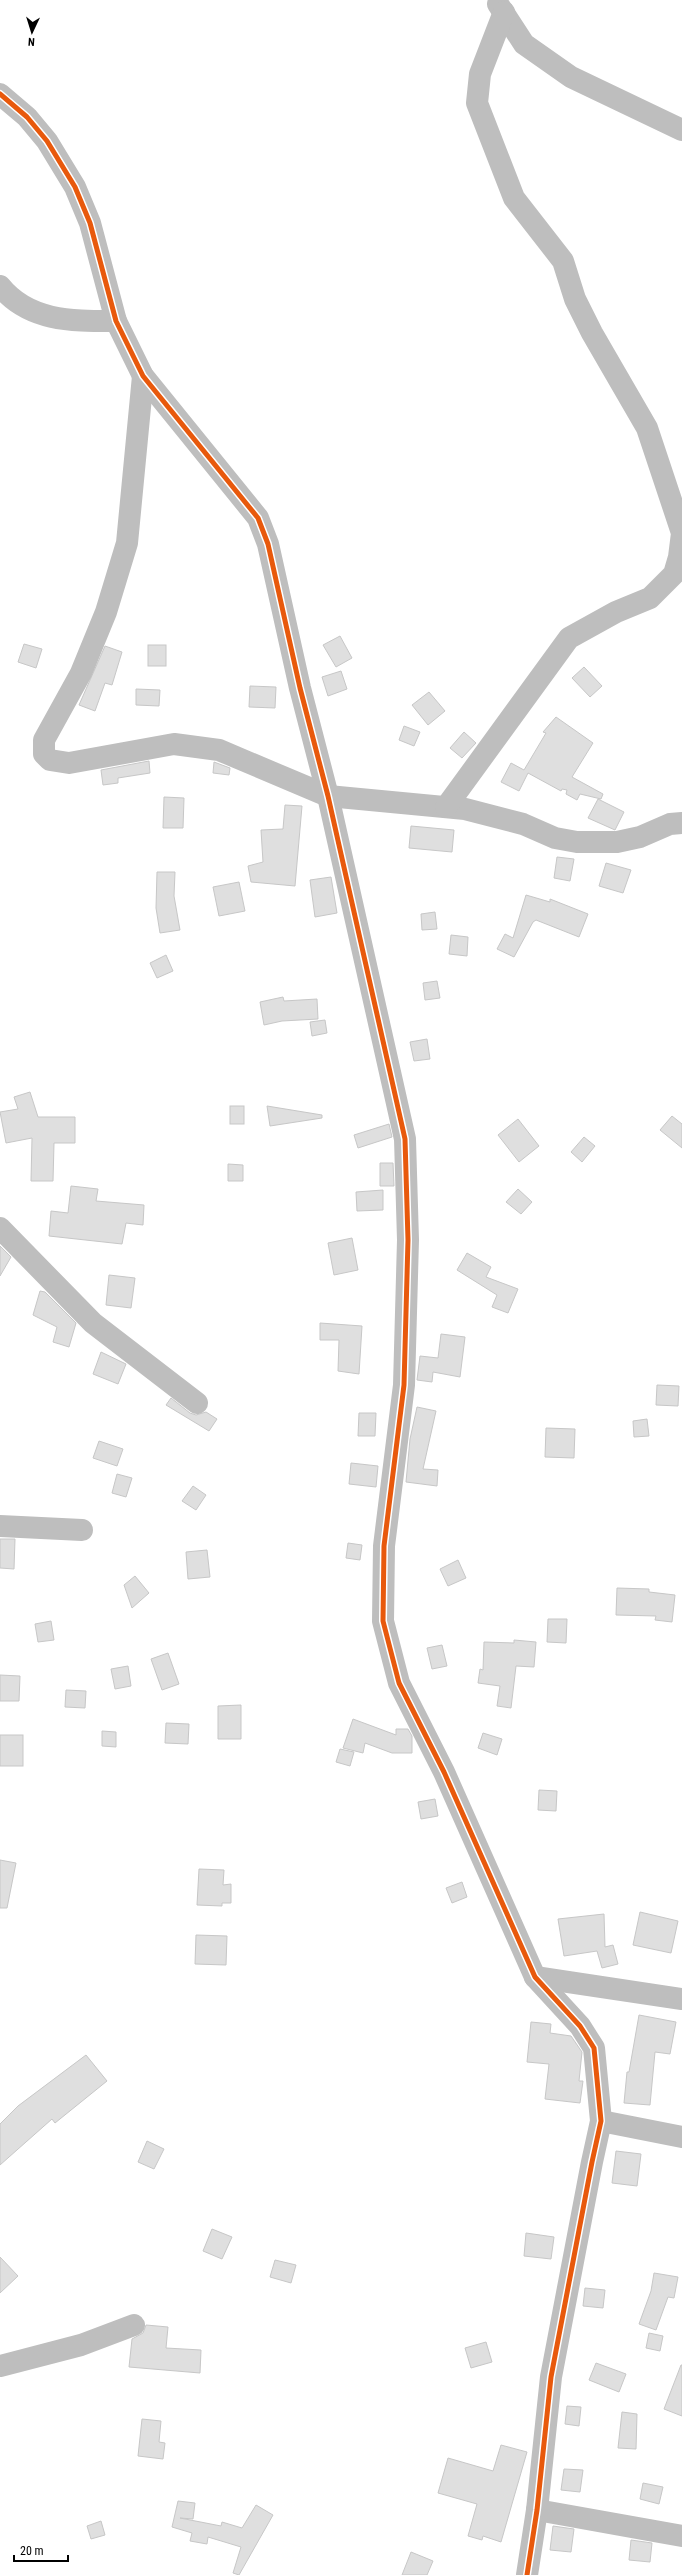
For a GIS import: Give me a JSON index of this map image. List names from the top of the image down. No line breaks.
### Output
{"scale_bar":"20 m","north":"bottom"}
